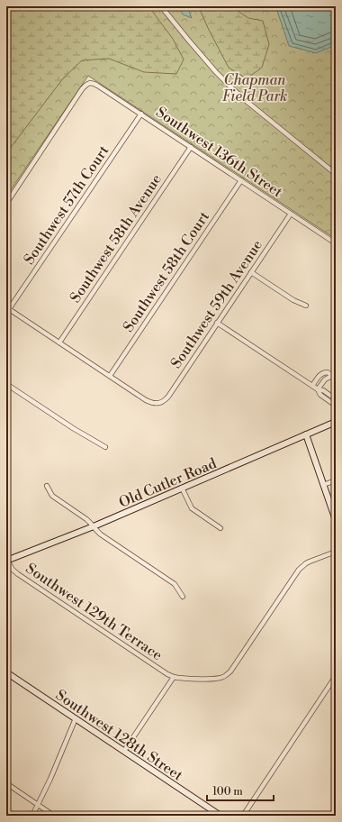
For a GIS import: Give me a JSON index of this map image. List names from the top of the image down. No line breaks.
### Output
{"streets":{"main road":["Old Cutler Road","Southwest 128th Street"],"street":["Southwest 136th Street","Southwest 57th Court","Southwest 58th Avenue","Southwest 58th Court","Southwest 59th Avenue","Southwest 129th Terrace"]},"crossings":[["Southwest 136th Street","Southwest 57th Court"],["Southwest 136th Street","Southwest 58th Avenue"],["Southwest 136th Street","Southwest 58th Court"],["Southwest 136th Street","Southwest 59th Avenue"],["Southwest 58th Court","Southwest 59th Avenue"],["Old Cutler Road","Southwest 129th Terrace"]],"parks":["Chapman Field Park"],"scale_bar":"100 m"}
